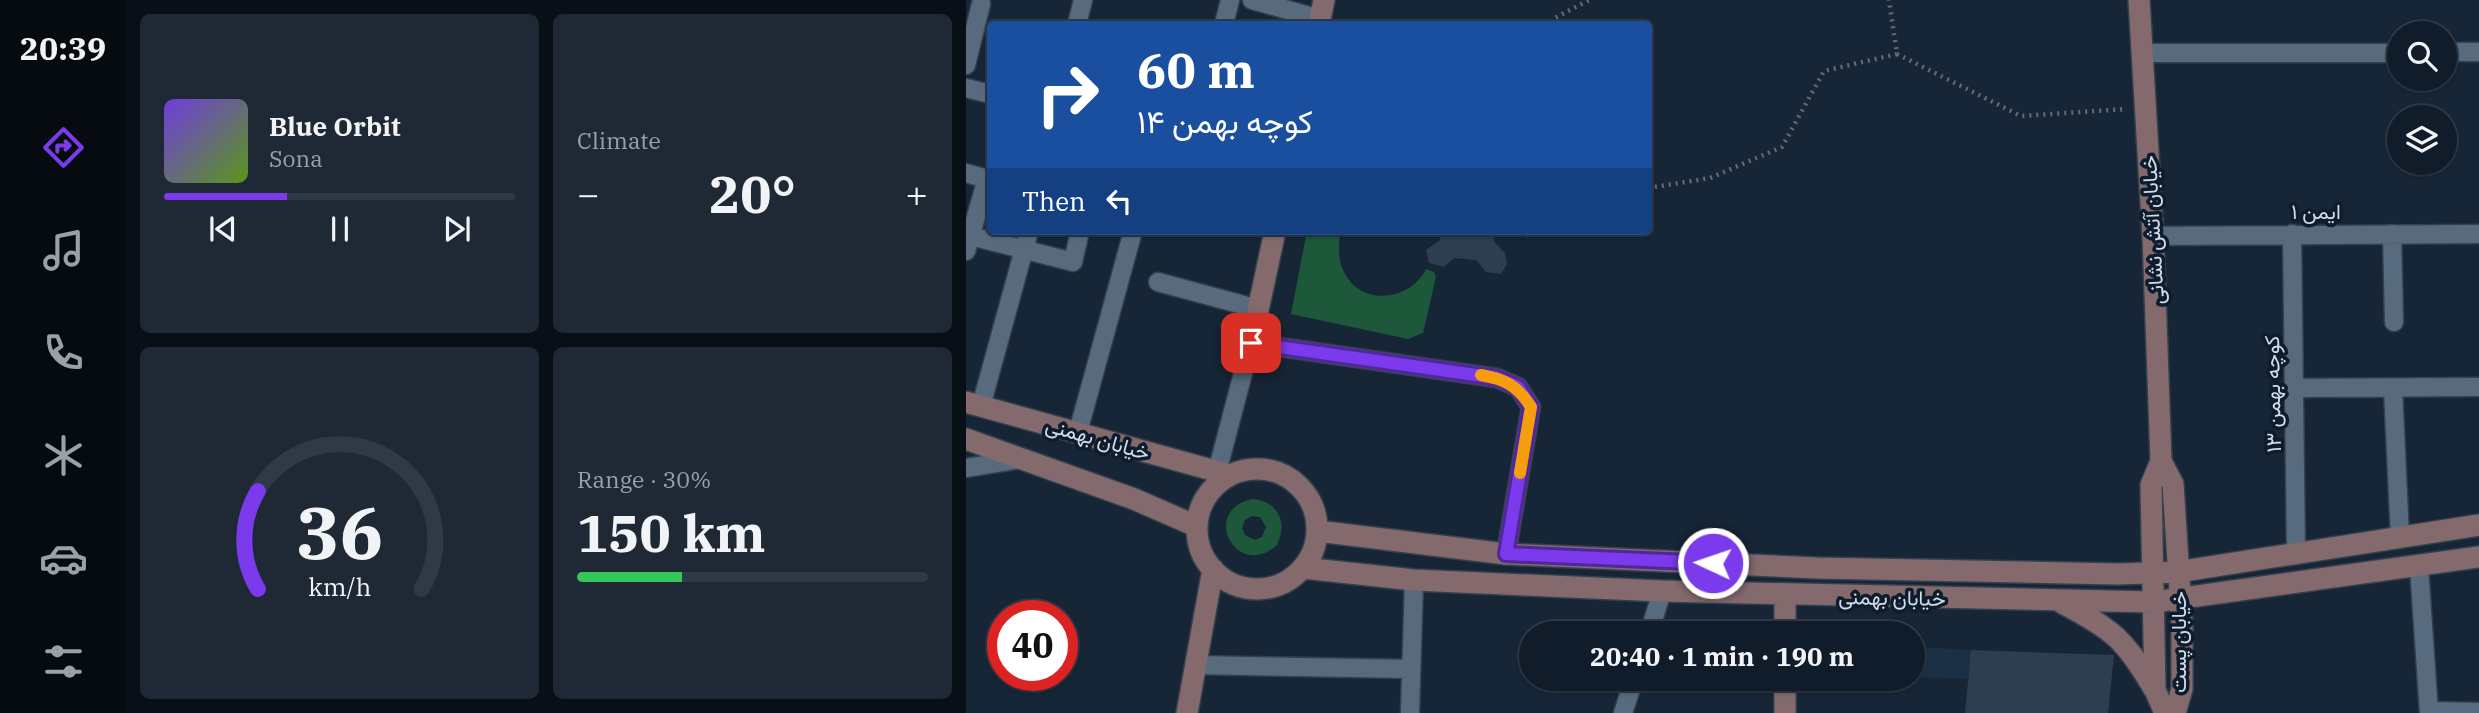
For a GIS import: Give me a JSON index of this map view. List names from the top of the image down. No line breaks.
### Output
{"streets":{"street":["ایمن ۱","خیابان آتش نشانی","کوچه بهمن ۱۳","خیابان بهمنی","خیابان پست"]},"crossings":[["ایمن ۱","خیابان آتش نشانی"],["ایمن ۱","کوچه بهمن ۱۳"],["خیابان آتش نشانی","خیابان بهمنی"],["خیابان آتش نشانی","خیابان پست"],["کوچه بهمن ۱۳","خیابان بهمنی"],["خیابان بهمنی","خیابان پست"]],"page":{"tabs":"20:39","tile":["Climate",["Range · 30%","150 km"]],"turn":["60 m","کوچه بهمن ۱۴"],"song":["Blue Orbit","Sona"],"heat":["−","20°","+"],"then":"Then","limit":"40","trip":"20:40 · 1 min · 190 m","gauge":["36","km/h"]}}
